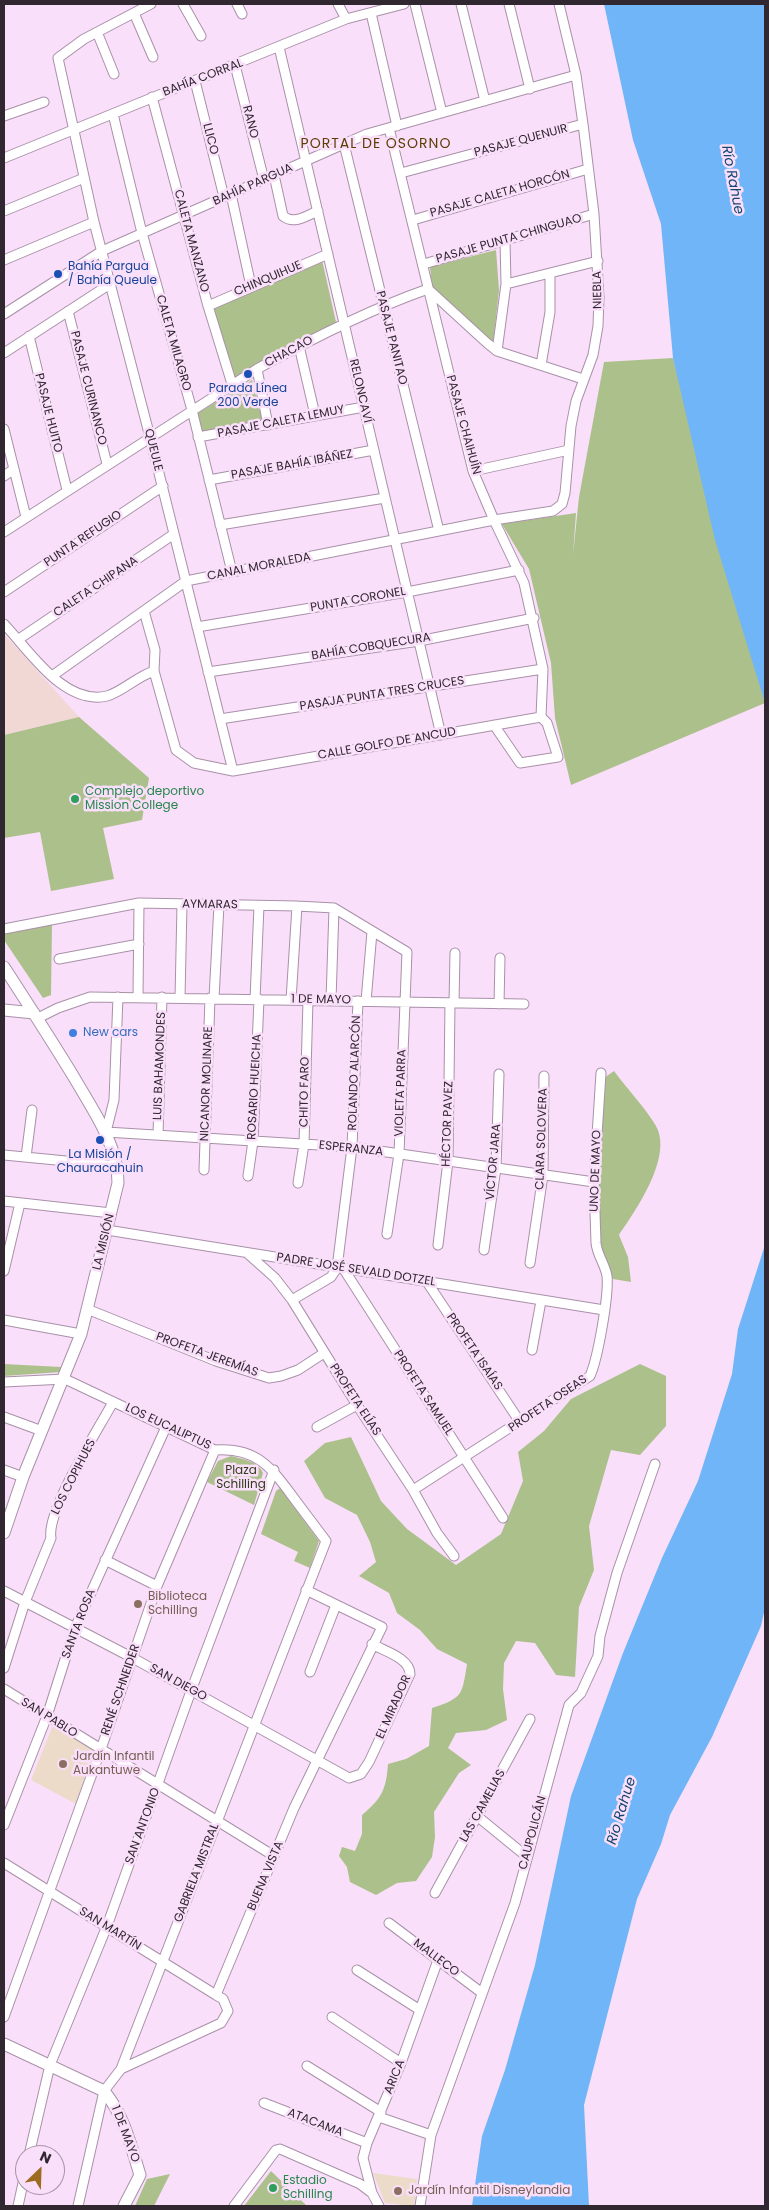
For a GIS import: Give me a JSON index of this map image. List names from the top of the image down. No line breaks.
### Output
{"streets":{"street":["BAHÍA CORRAL","RANO","LLICO","PASAJE QUENUIR","BAHÍA PARGUA","PASAJE CALETA HORCÓN","PASAJE PUNTA CHINGUAO","CALETA MANZANO","CHINQUIHUE","NIEBLA","PASAJE PANITAO","CALETA MILAGRO","CHACAO","PASAJE CURINANCO","RELONCAVÍ","PASAJE HUITO","PASAJE CALETA LEMUY","PASAJE CHAIHUÍN","QUEULE","PASAJE BAHÍA IBÁÑEZ","PUNTA REFUGIO","CANAL MORALEDA","CALETA CHIPANA","PUNTA CORONEL","BAHÍA COBQUECURA","PASAJA PUNTA TRES CRUCES","CALLE GOLFO DE ANCUD","AYMARAS","1 DE MAYO","LUIS BAHAMONDES","ROLANDO ALARCÓN","NICANOR MOLINARE","ROSARIO HUEICHA","CHITO FARO","VIOLETA PARRA","HÉCTOR PAVEZ","CLARA SOLOVERA","ESPERANZA","VÍCTOR JARA","UNO DE MAYO","LA MISIÓN","PADRE JOSÉ SEVALD DOTZEL","PROFETA ISAÍAS","PROFETA JEREMÍAS","PROFETA SAMUEL","PROFETA ELÍAS","PROFETA OSEAS","LOS EUCALIPTUS","LOS COPIHUES","SANTA ROSA","SAN DIEGO","RENÉ SCHNEIDER","EL MIRADOR","SAN PABLO","LAS CAMELIAS","SAN ANTONIO","CAUPOLICÁN","GABRIELA MISTRAL","BUENA VISTA","SAN MARTÍN","MALLECO","ARICA","ATACAMA"]},"crossings":[["BAHÍA CORRAL","RANO"],["BAHÍA CORRAL","LLICO"],["BAHÍA CORRAL","CALETA MANZANO"],["BAHÍA CORRAL","CALETA MILAGRO"],["BAHÍA CORRAL","RELONCAVÍ"],["BAHÍA CORRAL","PASAJE CHAIHUÍN"],["BAHÍA CORRAL","QUEULE"],["RANO","BAHÍA PARGUA"],["LLICO","BAHÍA PARGUA"],["LLICO","CHINQUIHUE"],["PASAJE QUENUIR","NIEBLA"],["PASAJE QUENUIR","PASAJE CHAIHUÍN"],["BAHÍA PARGUA","CALETA MANZANO"],["BAHÍA PARGUA","NIEBLA"],["BAHÍA PARGUA","PASAJE PANITAO"],["BAHÍA PARGUA","CALETA MILAGRO"],["BAHÍA PARGUA","RELONCAVÍ"],["BAHÍA PARGUA","PASAJE CHAIHUÍN"],["BAHÍA PARGUA","QUEULE"],["PASAJE CALETA HORCÓN","NIEBLA"],["PASAJE CALETA HORCÓN","PASAJE CHAIHUÍN"],["PASAJE PUNTA CHINGUAO","NIEBLA"],["PASAJE PUNTA CHINGUAO","PASAJE CHAIHUÍN"],["CALETA MANZANO","CHINQUIHUE"],["CALETA MANZANO","CHACAO"],["CHINQUIHUE","RELONCAVÍ"],["NIEBLA","PASAJE CHAIHUÍN"],["NIEBLA","CANAL MORALEDA"],["PASAJE PANITAO","CHACAO"],["PASAJE PANITAO","CANAL MORALEDA"],["CALETA MILAGRO","CHACAO"],["CALETA MILAGRO","PASAJE CALETA LEMUY"],["CALETA MILAGRO","PASAJE BAHÍA IBÁÑEZ"],["CALETA MILAGRO","CANAL MORALEDA"],["CHACAO","PASAJE CURINANCO"],["CHACAO","RELONCAVÍ"],["CHACAO","PASAJE HUITO"],["CHACAO","PASAJE CHAIHUÍN"],["CHACAO","QUEULE"],["RELONCAVÍ","PASAJE CALETA LEMUY"],["RELONCAVÍ","PASAJE BAHÍA IBÁÑEZ"],["RELONCAVÍ","CANAL MORALEDA"],["RELONCAVÍ","PUNTA CORONEL"],["RELONCAVÍ","BAHÍA COBQUECURA"],["RELONCAVÍ","PASAJA PUNTA TRES CRUCES"],["RELONCAVÍ","CALLE GOLFO DE ANCUD"],["PASAJE CHAIHUÍN","CANAL MORALEDA"],["PASAJE CHAIHUÍN","PUNTA CORONEL"],["PASAJE CHAIHUÍN","BAHÍA COBQUECURA"],["PASAJE CHAIHUÍN","PASAJA PUNTA TRES CRUCES"],["PASAJE CHAIHUÍN","CALLE GOLFO DE ANCUD"],["QUEULE","PUNTA REFUGIO"],["QUEULE","CANAL MORALEDA"],["QUEULE","CALETA CHIPANA"],["QUEULE","PUNTA CORONEL"],["QUEULE","BAHÍA COBQUECURA"],["QUEULE","PASAJA PUNTA TRES CRUCES"],["QUEULE","CALLE GOLFO DE ANCUD"],["AYMARAS","ROLANDO ALARCÓN"],["AYMARAS","NICANOR MOLINARE"],["AYMARAS","ROSARIO HUEICHA"],["AYMARAS","VIOLETA PARRA"],["1 DE MAYO","LUIS BAHAMONDES"],["1 DE MAYO","ROLANDO ALARCÓN"],["1 DE MAYO","NICANOR MOLINARE"],["1 DE MAYO","ROSARIO HUEICHA"],["1 DE MAYO","CHITO FARO"],["1 DE MAYO","VIOLETA PARRA"],["1 DE MAYO","HÉCTOR PAVEZ"],["1 DE MAYO","LA MISIÓN"],["1 DE MAYO","GABRIELA MISTRAL"],["LUIS BAHAMONDES","ESPERANZA"],["ROLANDO ALARCÓN","ESPERANZA"],["ROLANDO ALARCÓN","PADRE JOSÉ SEVALD DOTZEL"],["ROLANDO ALARCÓN","PROFETA SAMUEL"],["NICANOR MOLINARE","ESPERANZA"],["ROSARIO HUEICHA","ESPERANZA"],["CHITO FARO","ESPERANZA"],["VIOLETA PARRA","ESPERANZA"],["HÉCTOR PAVEZ","ESPERANZA"],["CLARA SOLOVERA","ESPERANZA"],["ESPERANZA","VÍCTOR JARA"],["ESPERANZA","UNO DE MAYO"],["ESPERANZA","LA MISIÓN"],["UNO DE MAYO","PROFETA OSEAS"],["LA MISIÓN","PADRE JOSÉ SEVALD DOTZEL"],["LA MISIÓN","PROFETA JEREMÍAS"],["LA MISIÓN","LOS EUCALIPTUS"],["PADRE JOSÉ SEVALD DOTZEL","PROFETA ISAÍAS"],["PADRE JOSÉ SEVALD DOTZEL","PROFETA SAMUEL"],["PADRE JOSÉ SEVALD DOTZEL","PROFETA ELÍAS"],["PADRE JOSÉ SEVALD DOTZEL","PROFETA OSEAS"],["PROFETA ISAÍAS","PROFETA OSEAS"],["PROFETA JEREMÍAS","PROFETA ELÍAS"],["PROFETA SAMUEL","PROFETA OSEAS"],["PROFETA ELÍAS","PROFETA OSEAS"],["LOS EUCALIPTUS","LOS COPIHUES"],["LOS EUCALIPTUS","SANTA ROSA"],["LOS EUCALIPTUS","RENÉ SCHNEIDER"],["LOS EUCALIPTUS","SAN ANTONIO"],["LOS EUCALIPTUS","GABRIELA MISTRAL"],["LOS COPIHUES","SAN DIEGO"],["SANTA ROSA","SAN DIEGO"],["SANTA ROSA","SAN PABLO"],["SAN DIEGO","RENÉ SCHNEIDER"],["SAN DIEGO","EL MIRADOR"],["SAN DIEGO","SAN ANTONIO"],["SAN DIEGO","GABRIELA MISTRAL"],["SAN DIEGO","BUENA VISTA"],["RENÉ SCHNEIDER","SAN PABLO"],["RENÉ SCHNEIDER","SAN MARTÍN"],["EL MIRADOR","BUENA VISTA"],["SAN PABLO","SAN ANTONIO"],["SAN PABLO","GABRIELA MISTRAL"],["SAN PABLO","BUENA VISTA"],["SAN ANTONIO","SAN MARTÍN"],["CAUPOLICÁN","MALLECO"],["GABRIELA MISTRAL","SAN MARTÍN"],["BUENA VISTA","SAN MARTÍN"],["MALLECO","ARICA"],["ARICA","ATACAMA"]],"districts":["PORTAL DE OSORNO"],"water":["Río Rahue"],"parks":["Plaza Schilling"],"places":["Bahía Pargua / Bahía Queule","Parada Línea 200 Verde","Complejo deportivo Mission College","New cars","La Misión / Chauracahuin","Biblioteca Schilling","Jardín Infantil Aukantuwe","Estadio Schilling","Jardín Infantil Disneylandia"],"north":"top right"}
